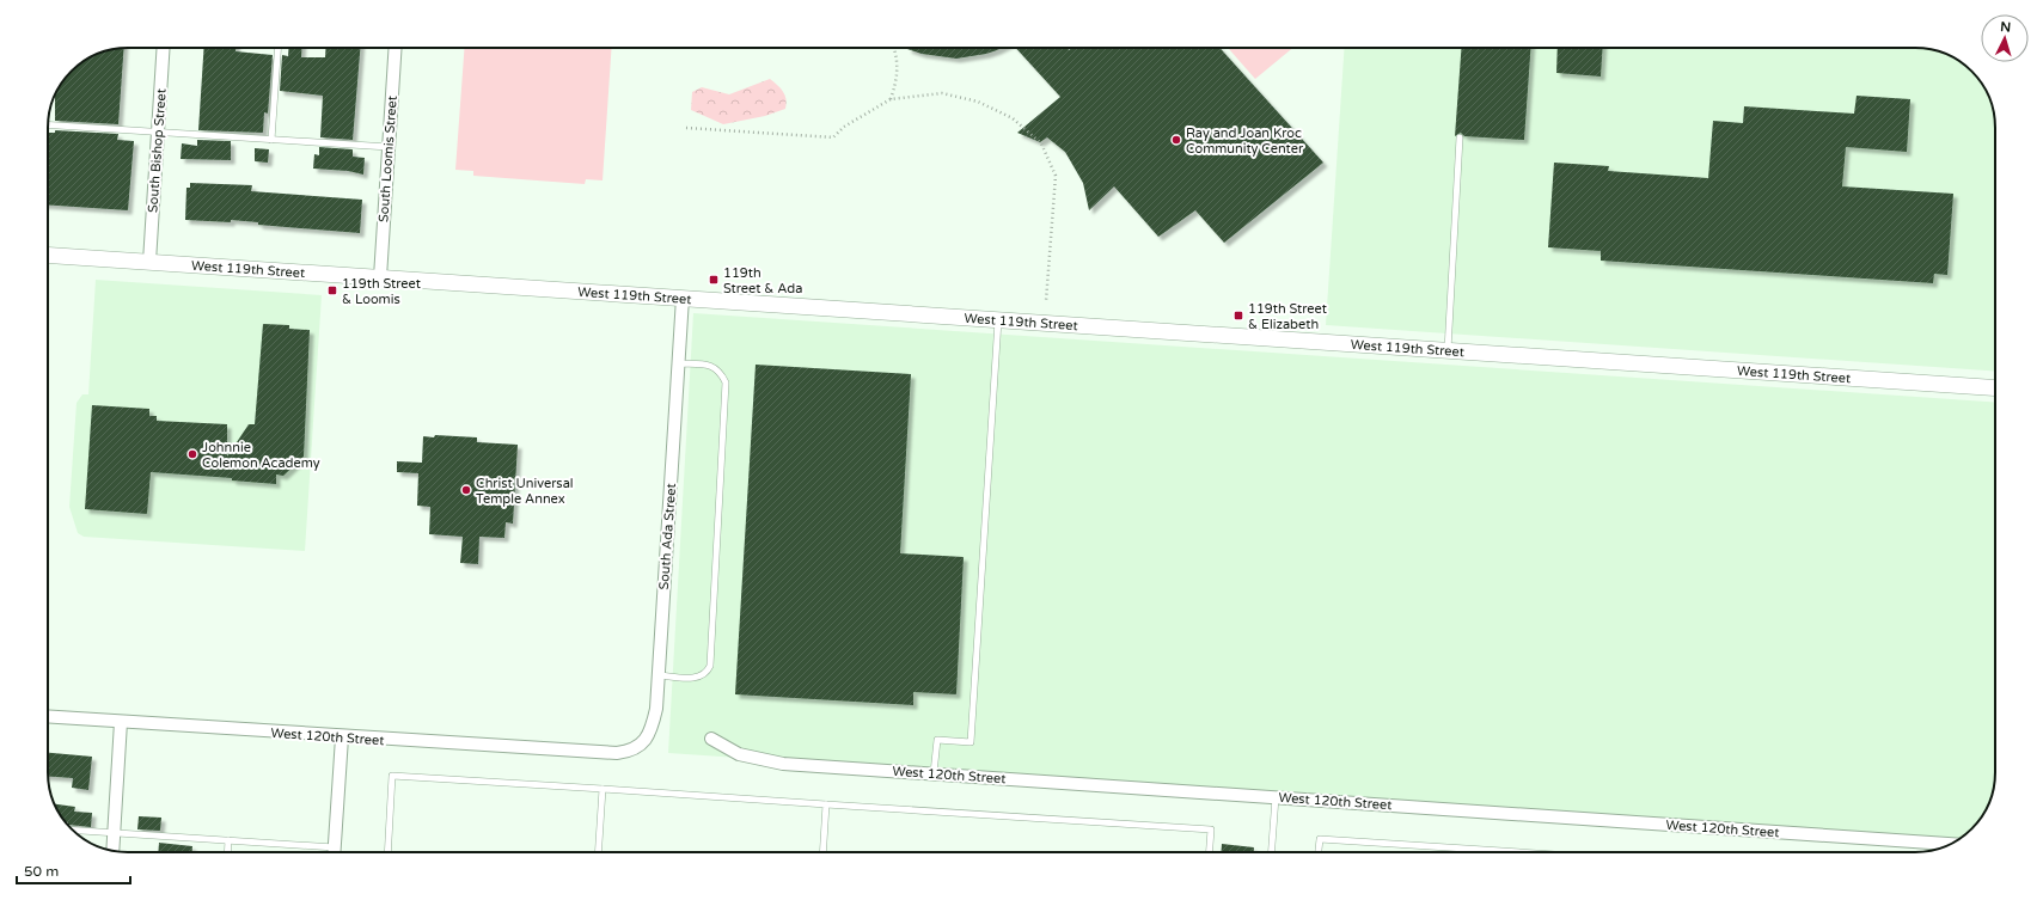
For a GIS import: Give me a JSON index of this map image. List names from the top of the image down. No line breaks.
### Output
{"streets":{"street":["South Bishop Street","South Loomis Street","West 119th Street","South Ada Street","West 120th Street"]},"crossings":[["South Bishop Street","West 119th Street"],["South Loomis Street","West 119th Street"],["West 119th Street","South Ada Street"],["South Ada Street","West 120th Street"]],"places":{"other":["Ray and Joan Kroc Community Center","Johnnie Colemon Academy","Christ Universal Temple Annex"],"transit":["119th Street & Ada","119th Street & Loomis","119th Street & Elizabeth"]},"scale_bar":"50 m","north":"top"}
